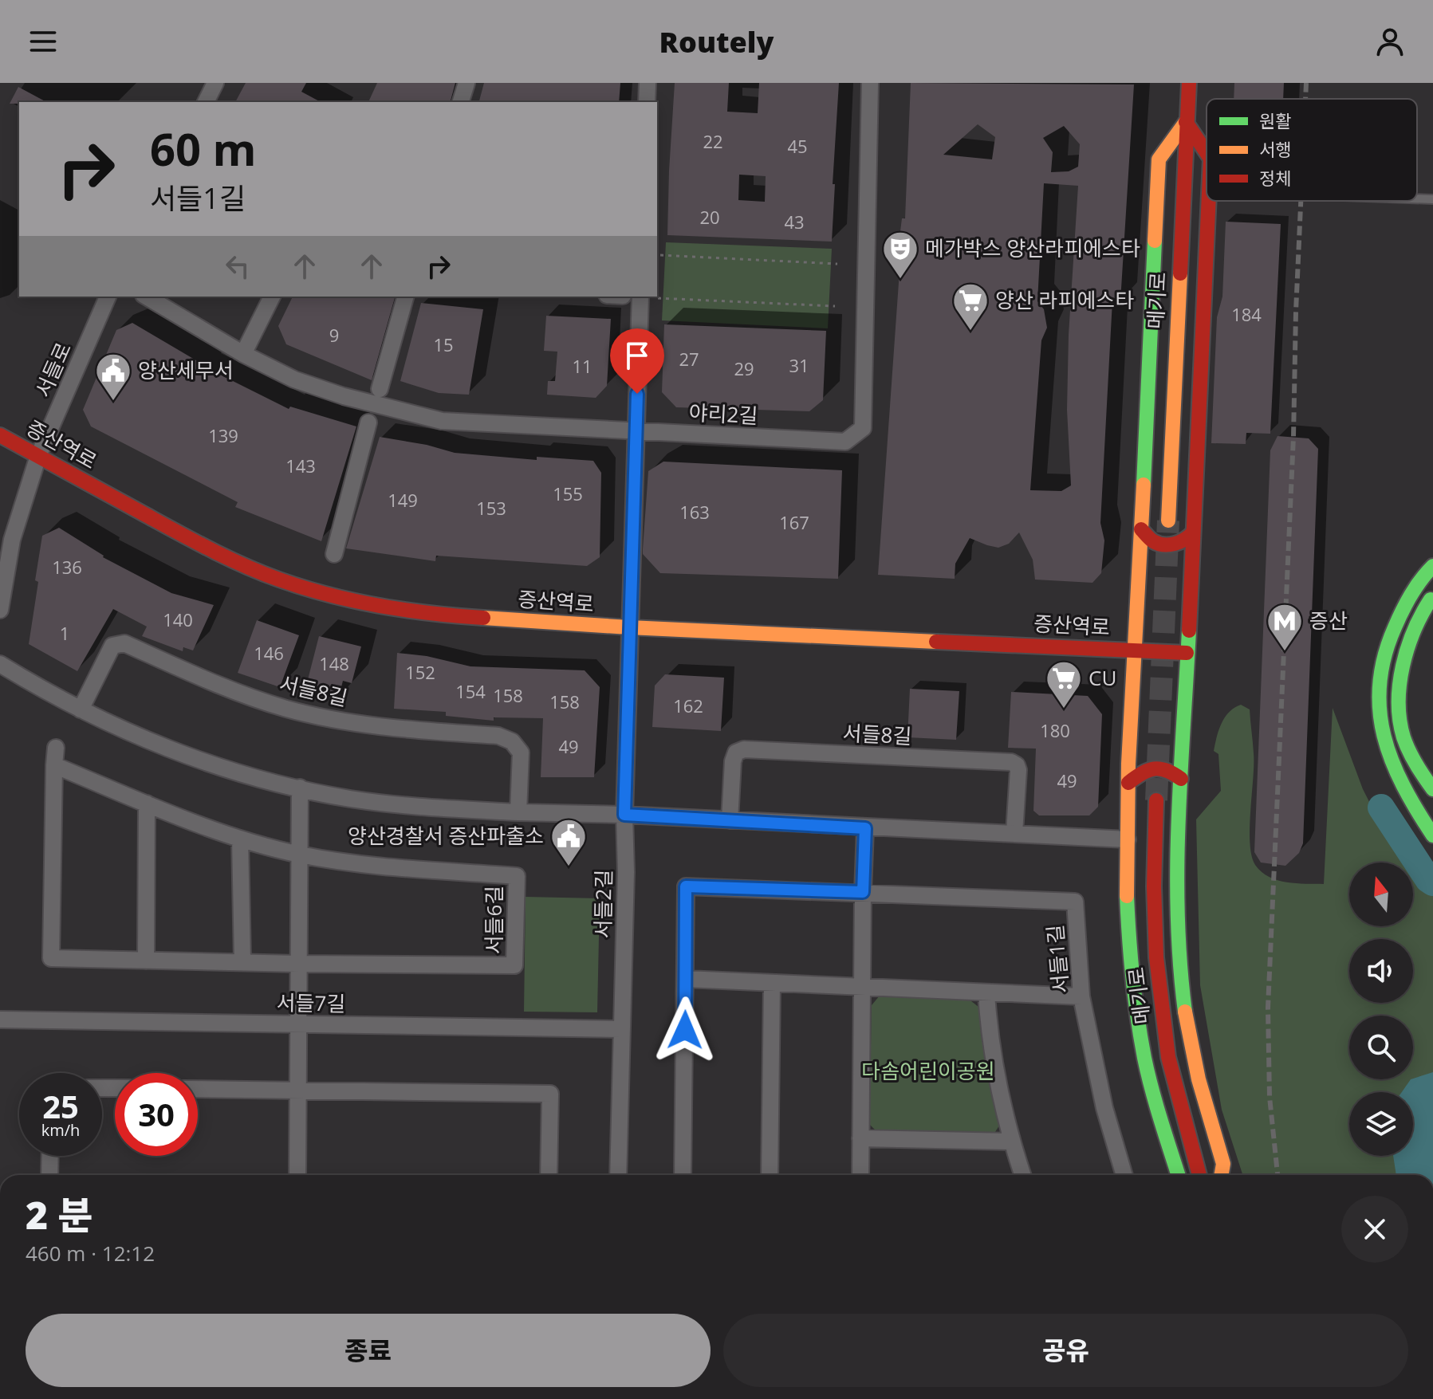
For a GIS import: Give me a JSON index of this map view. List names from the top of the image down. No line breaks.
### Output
{"streets":{"main road":["메기로","증산역로"],"street":["서들로","야리2길","서들8길","서들2길","서들6길","서들1길","서들7길"]},"crossings":[["서들로","증산역로"],["야리2길","서들2길"],["증산역로","서들2길"],["서들2길","서들7길"]],"parks":["다솜어린이공원"],"places":{"theatre":["메가박스 양산라피에스타"],"supermarket":["양산 라피에스타","CU"],"public building":["양산세무서","양산경찰서 증산파출소"],"metro station":["증산"]},"house_numbers":["22","45","20","43","184","9","15","27","31","11","29","139","143","155","149","153","163","167","136","140","1","146","148","152","154","158","158","162","180","49","49"],"legend":["원활","서행","정체"],"north":"top","page":{"header":"Routely","turn":["60 m","서들1길"],"speed":"25 km/h","limit":"30","heading":["2 분","460 m · 12:12"],"buttons":["종료","공유"]}}
